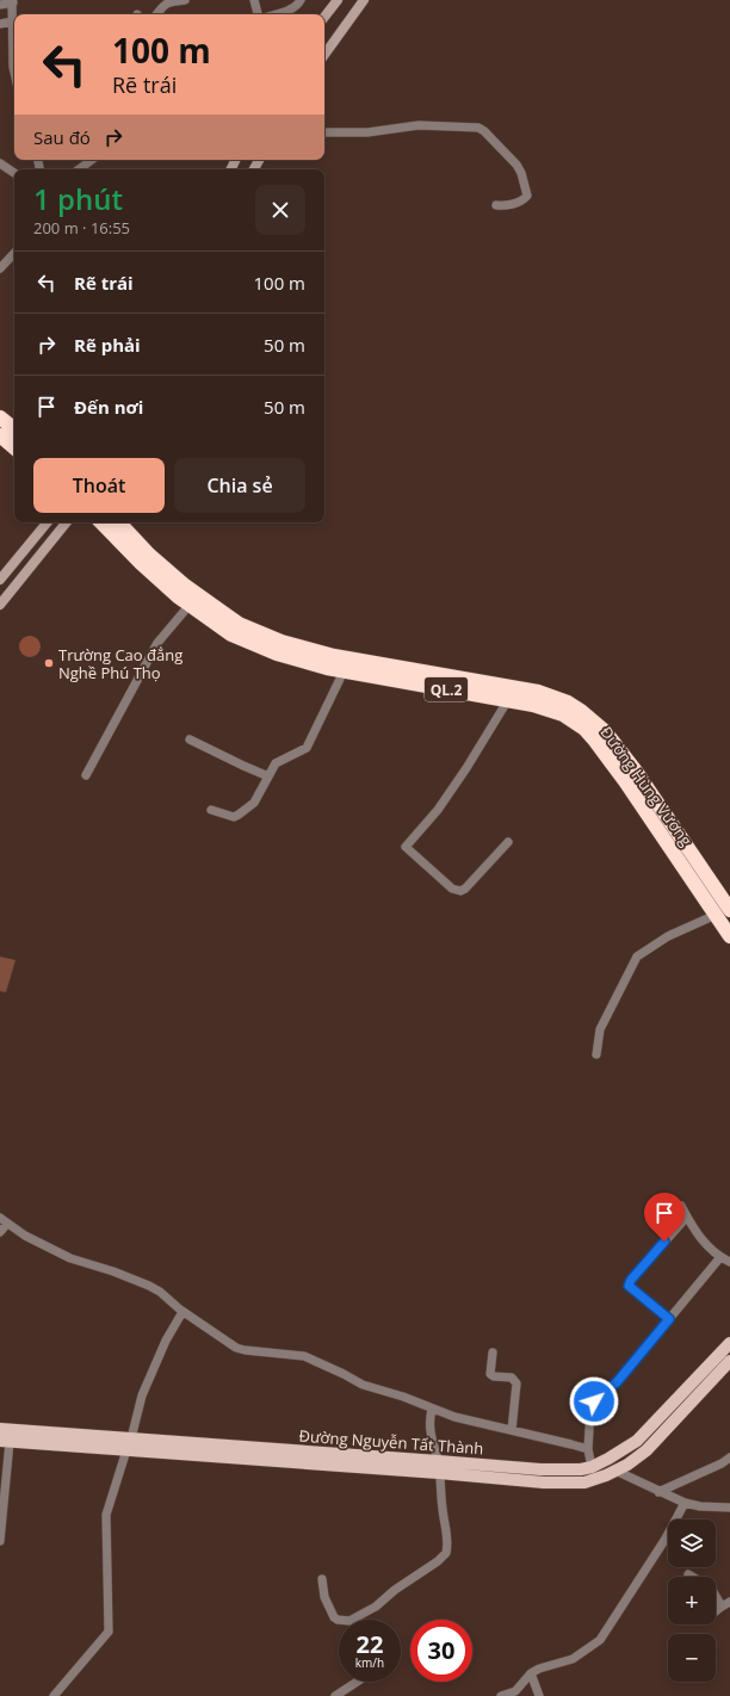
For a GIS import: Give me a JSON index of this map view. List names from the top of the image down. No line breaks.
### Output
{"streets":{"highway":["QL.2","Đường Hùng Vương"],"main road":["Đường Nguyễn Tất Thành"]},"places":["Trường Cao đẳng Nghề Phú Thọ"],"page":{"turn":["100 m","Rẽ trái"],"then":"Sau đó","heading":["1 phút","200 m · 16:55"],"list":[{"name":"Rẽ trái","value":"100 m"},{"name":"Rẽ phải","value":"50 m"},{"name":"Đến nơi","value":"50 m"}],"buttons":["Thoát","Chia sẻ"],"map_buttons":["+","−"],"speed":"22 km/h","limit":"30"}}
